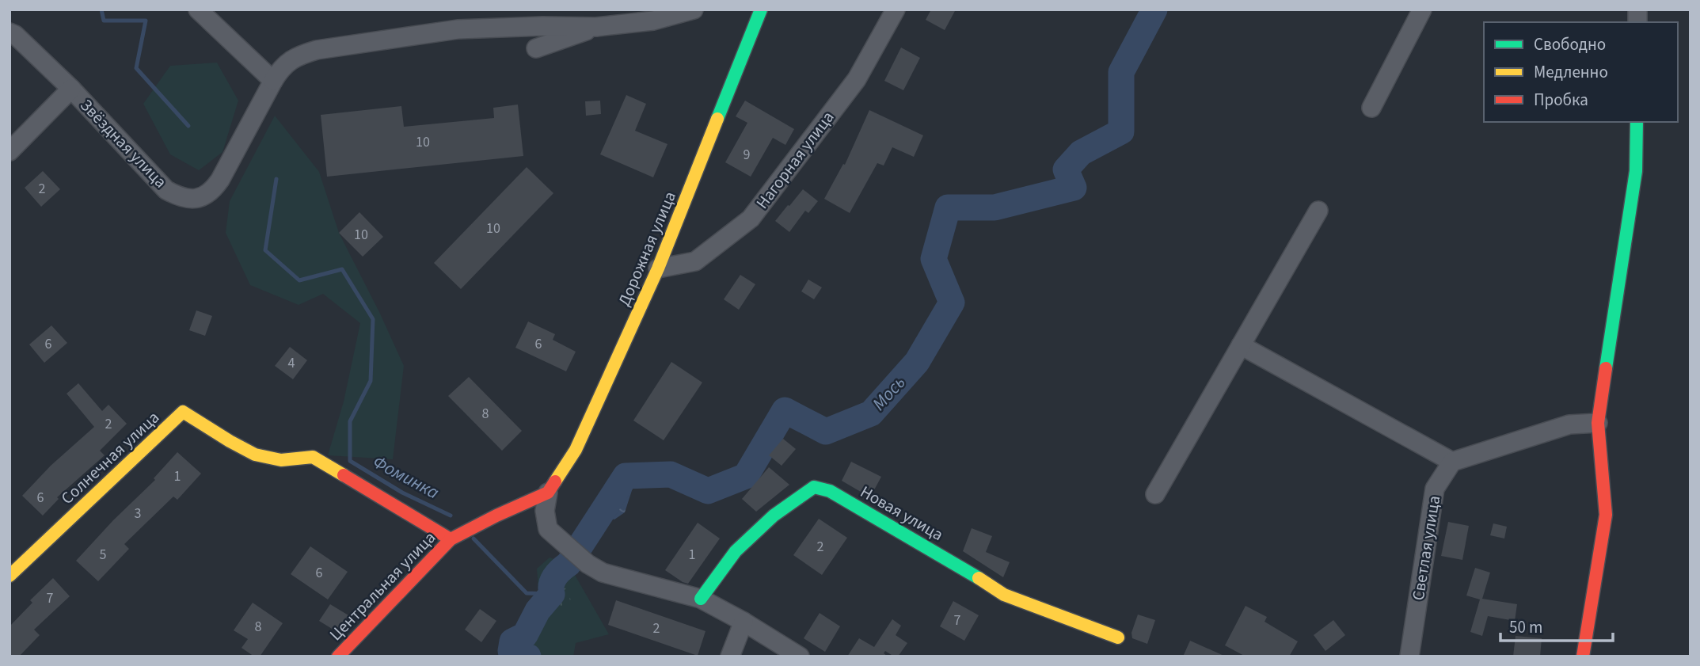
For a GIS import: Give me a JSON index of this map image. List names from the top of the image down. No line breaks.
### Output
{"streets":{"street":["Звёздная улица","Нагорная улица","Дорожная улица","Солнечная улица","Новая улица","Светлая улица","Центральная улица"]},"crossings":[["Нагорная улица","Дорожная улица"],["Дорожная улица","Центральная улица"],["Солнечная улица","Центральная улица"]],"water":["Мось","Фоминка"],"house_numbers":["10","9","2","10","10","6","6","4","8","2","1","6","3","2","5","1","6","7","7","8","2"],"legend":["Свободно","Медленно","Пробка"],"scale_bar":"50 m"}
